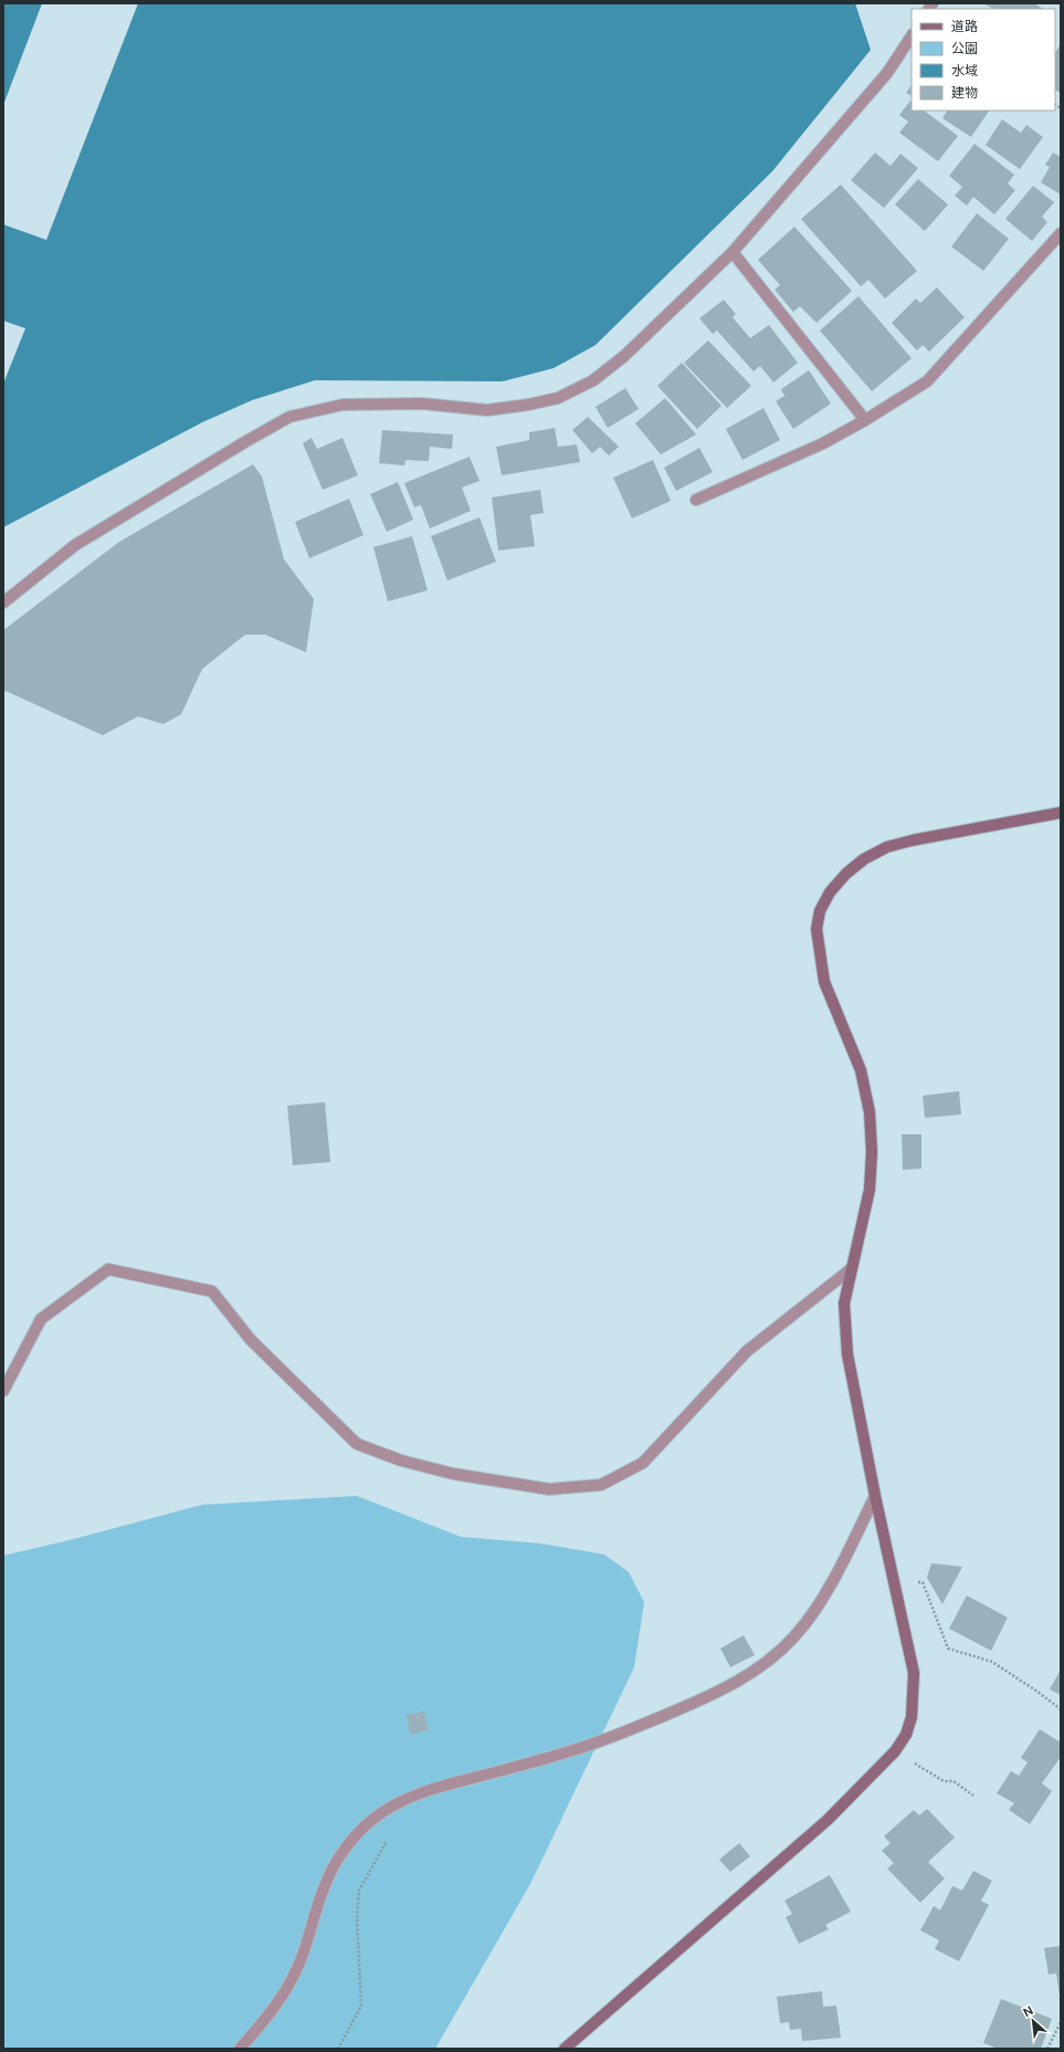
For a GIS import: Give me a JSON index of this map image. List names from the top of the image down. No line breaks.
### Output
{"legend":["道路","公園","水域","建物"],"north":"top left"}
